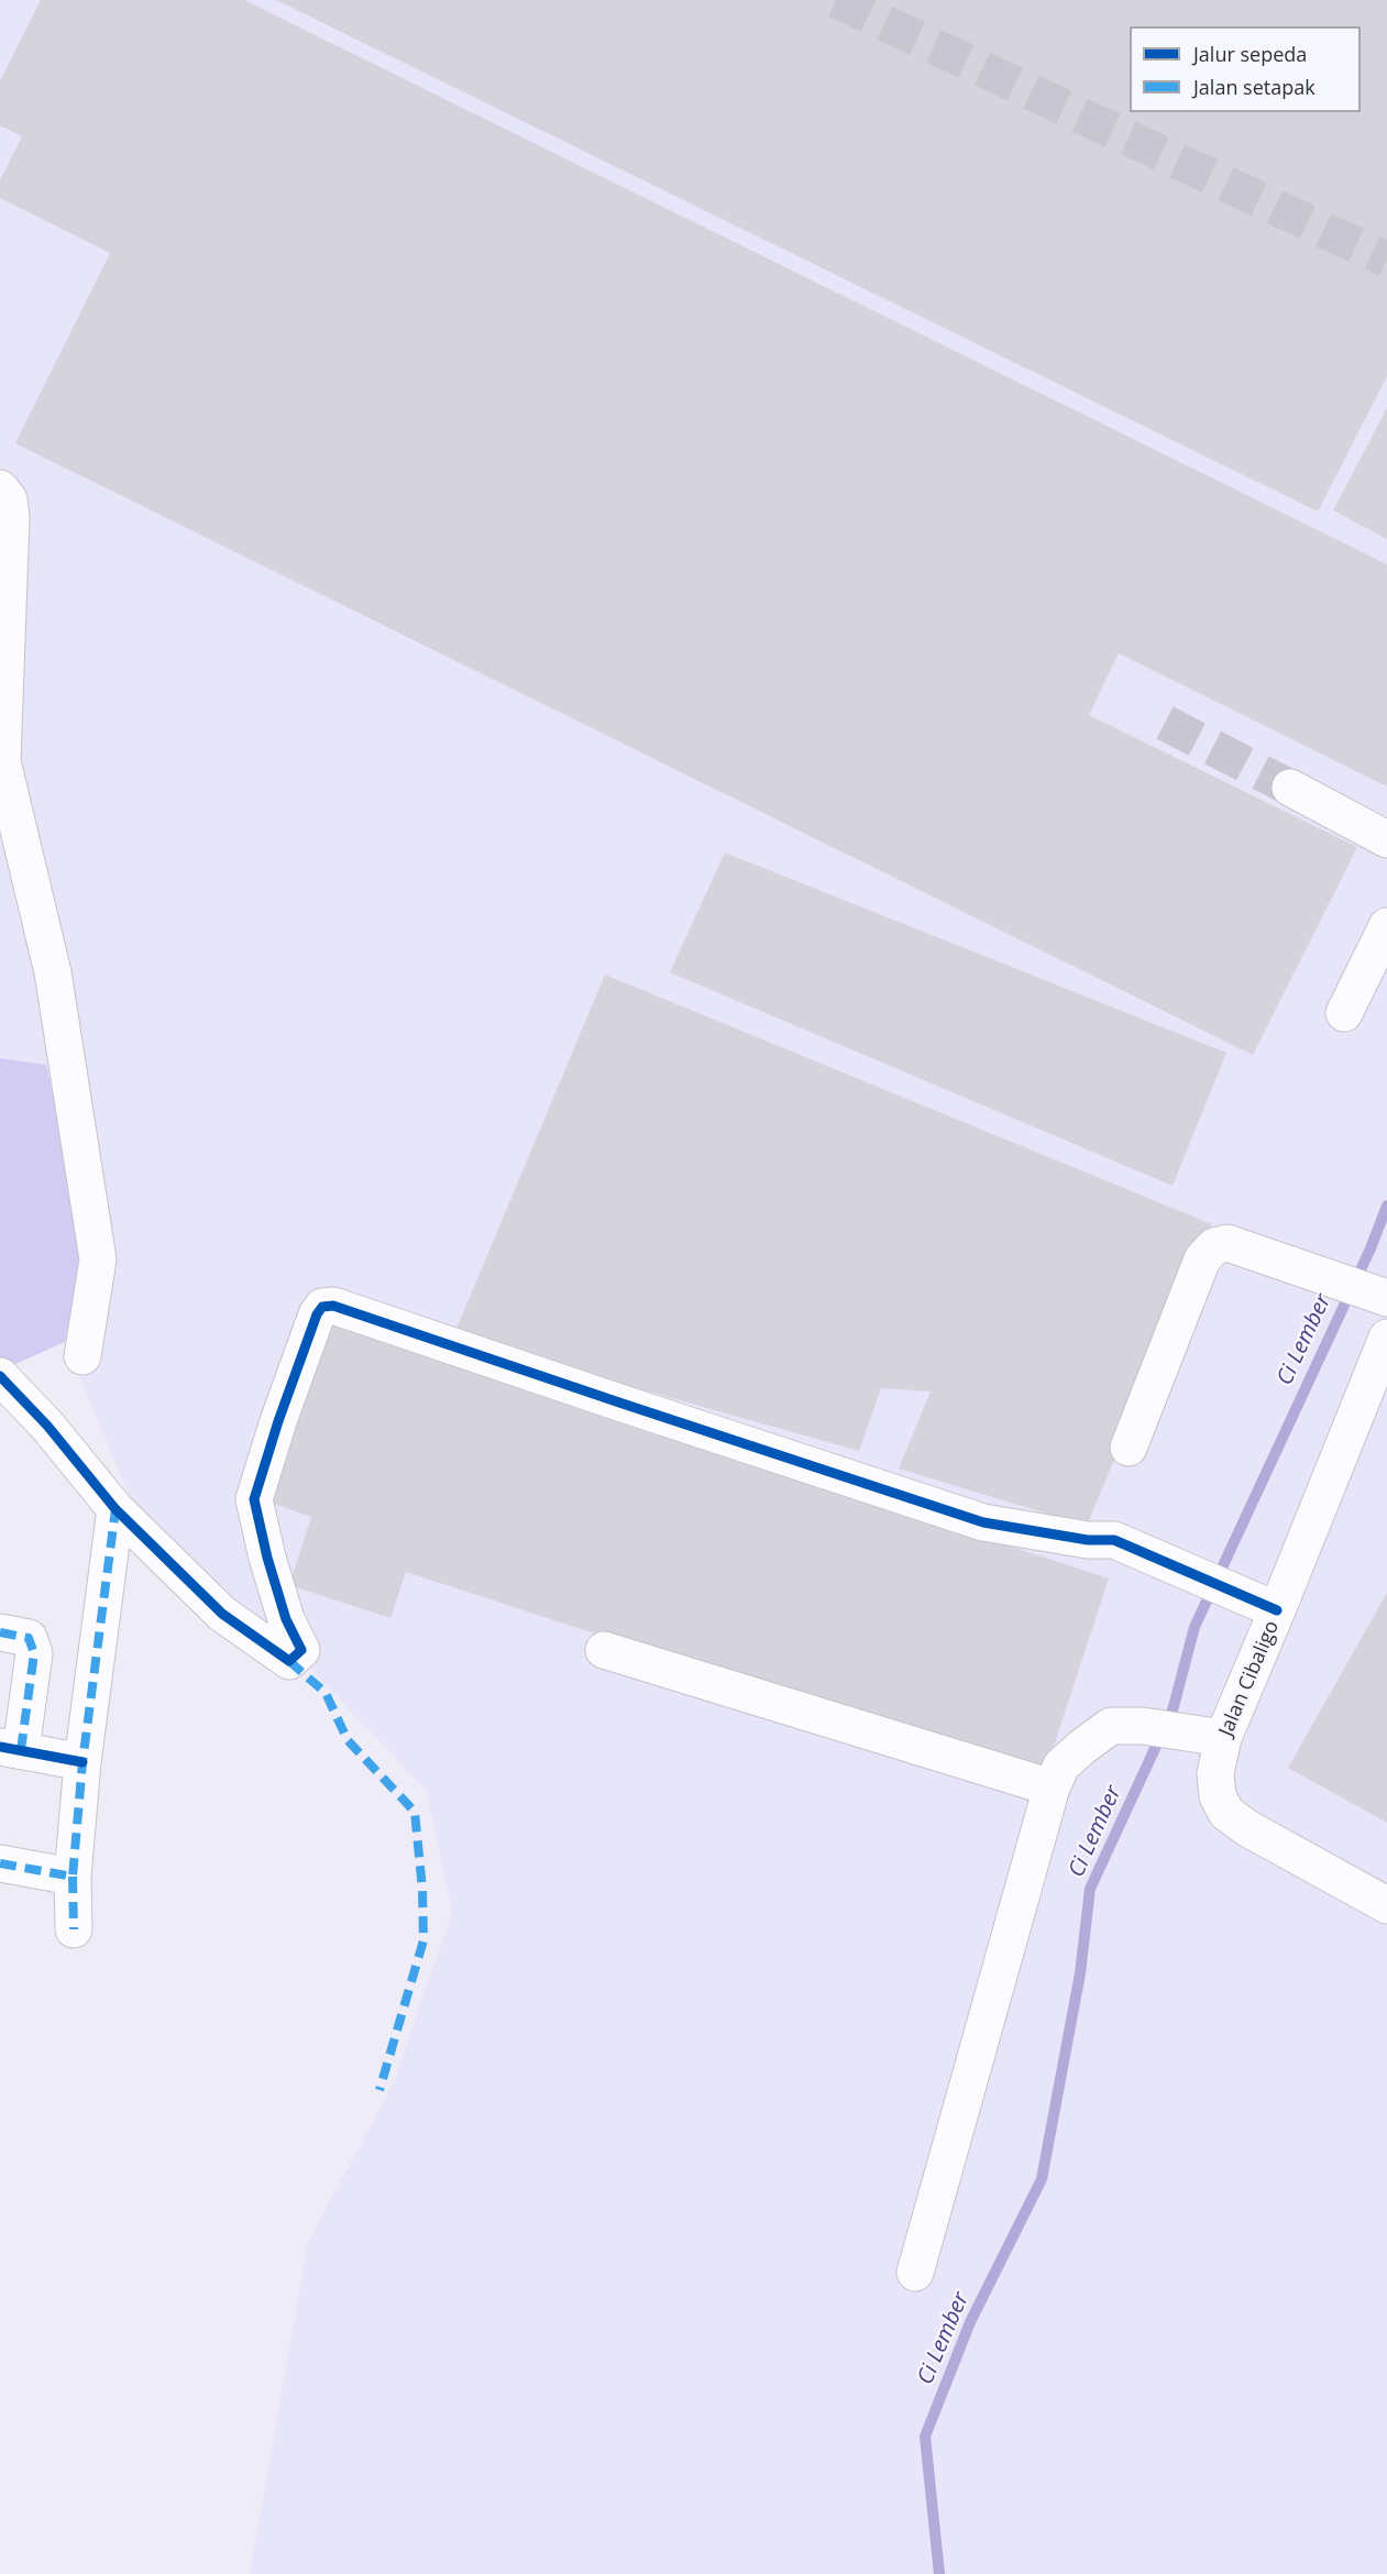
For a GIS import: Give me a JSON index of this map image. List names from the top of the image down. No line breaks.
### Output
{"streets":{"street":["Jalan Cibaligo"]},"water":["Ci Lember"],"legend":["Jalur sepeda","Jalan setapak"]}
